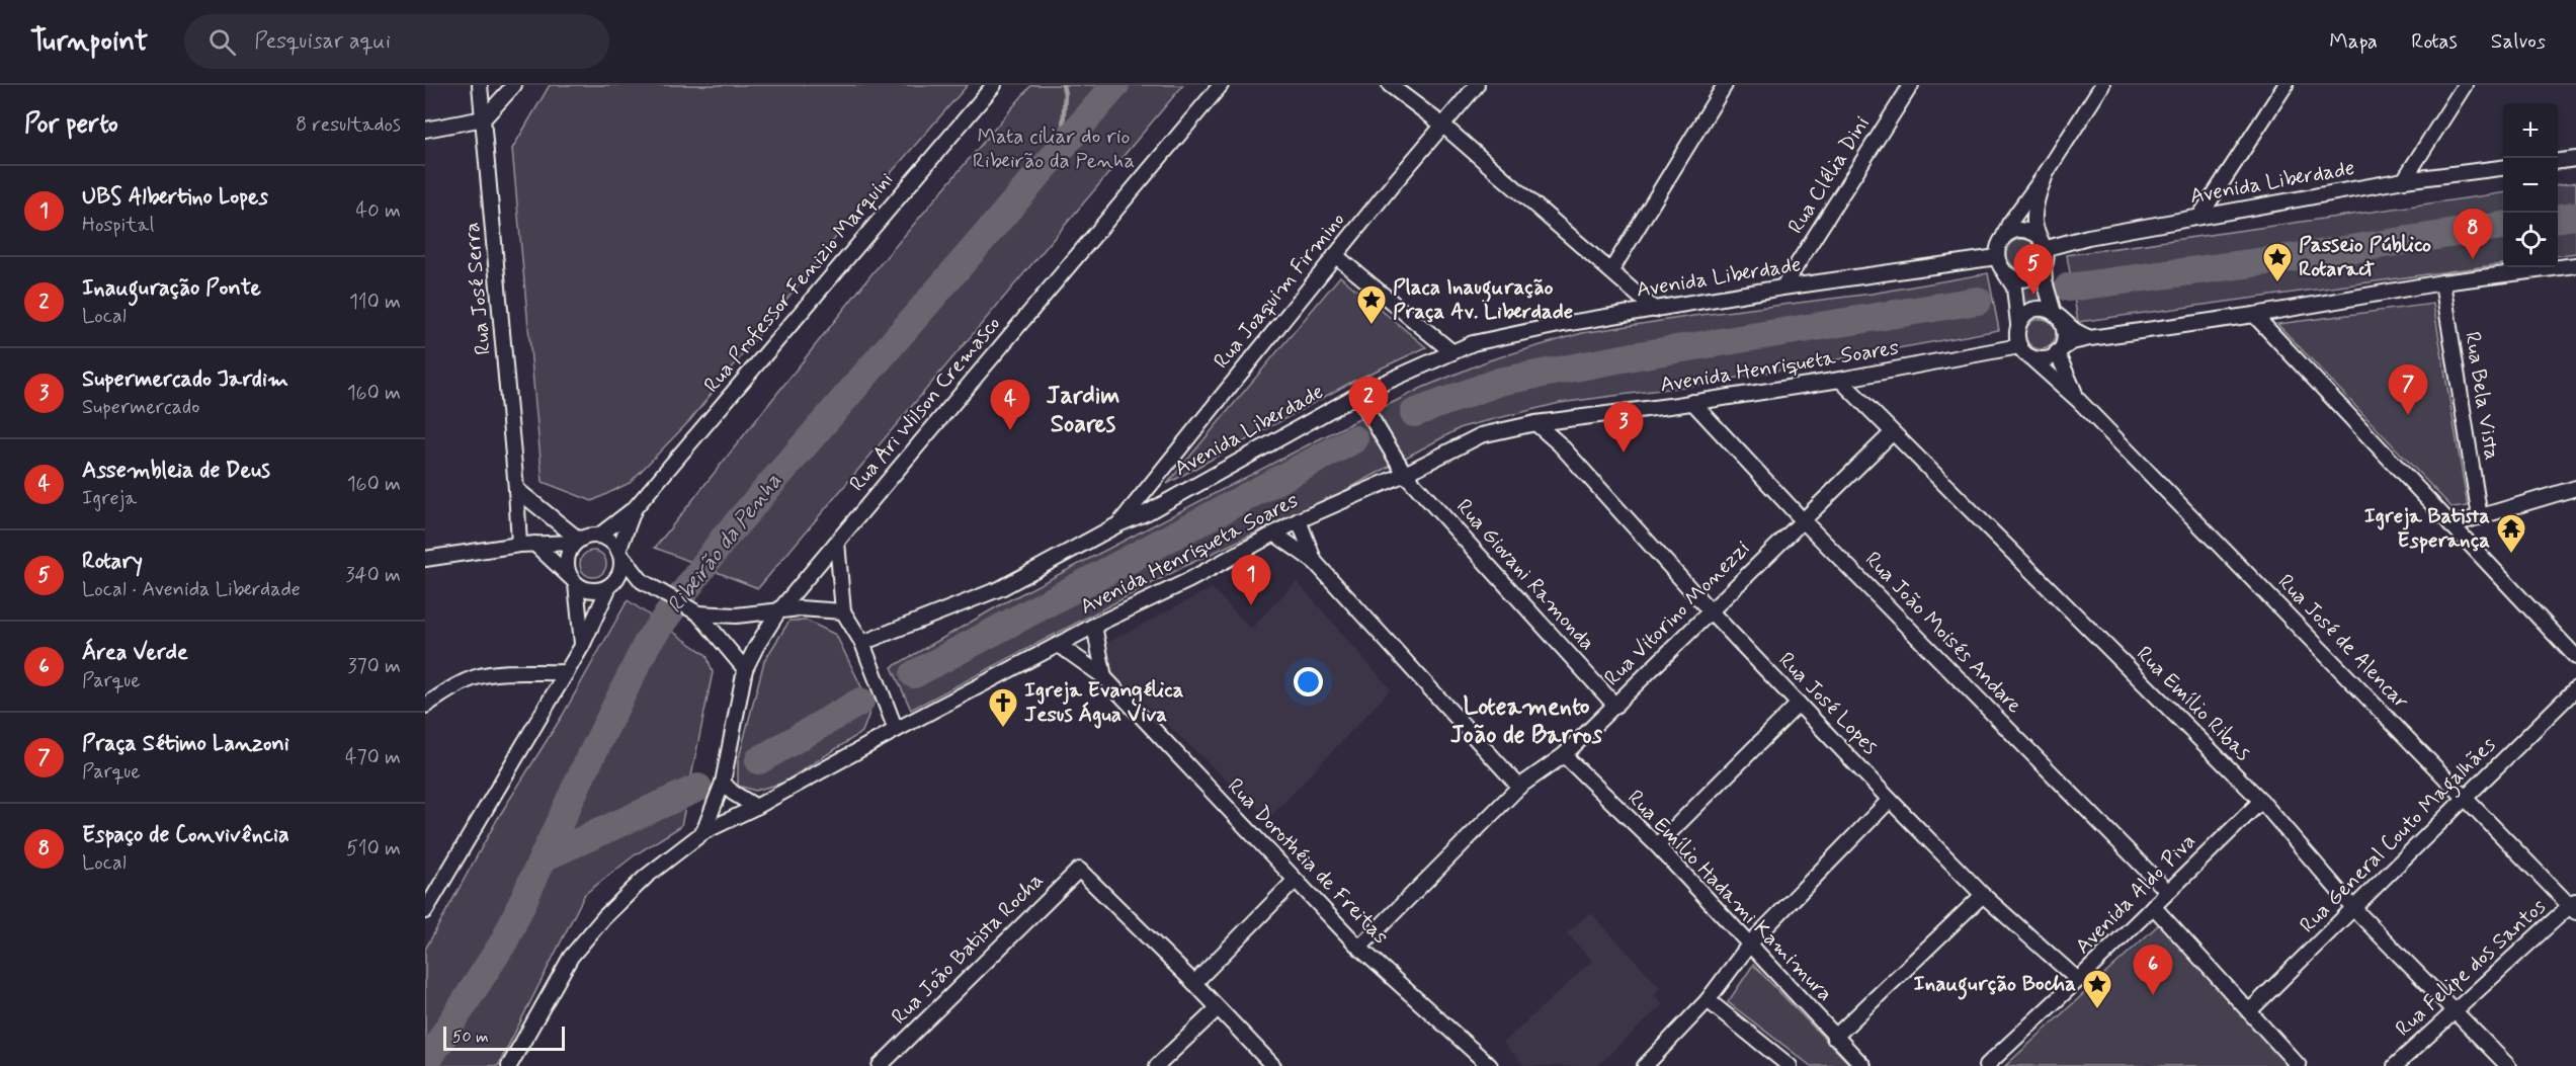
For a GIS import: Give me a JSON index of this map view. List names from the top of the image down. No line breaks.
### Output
{"streets":{"street":["Rua Clélia Dini","Avenida Liberdade","Rua Professor Fenizio Marquini","Rua José Serra","Rua Joaquim Firmino","Avenida Henriqueta Soares","Rua Bela Vista","Rua Ari Wilson Cremasco","Rua Giovani Ramonda","Rua Vitorino Monezzi","Rua João Moisés Andare","Rua José de Alencar","Rua José Lopes","Rua Emílio Ribas","Rua General Couto Magalhães","Rua Dorothéia de Freitas","Avenida Aldo Piva","Rua Emílio Hadami Kamimura","Rua João Batista Rocha","Rua Felipe dos Santos"]},"crossings":[["Rua Clélia Dini","Avenida Liberdade"],["Avenida Liberdade","Rua Joaquim Firmino"],["Avenida Liberdade","Rua Giovani Ramonda"],["Avenida Henriqueta Soares","Rua Ari Wilson Cremasco"],["Avenida Henriqueta Soares","Rua Giovani Ramonda"],["Avenida Henriqueta Soares","Rua João Moisés Andare"],["Avenida Henriqueta Soares","Rua José de Alencar"],["Avenida Henriqueta Soares","Rua José Lopes"],["Avenida Henriqueta Soares","Rua Emílio Ribas"],["Avenida Henriqueta Soares","Rua Dorothéia de Freitas"],["Rua Giovani Ramonda","Rua Vitorino Monezzi"],["Rua Vitorino Monezzi","Rua João Moisés Andare"],["Rua Vitorino Monezzi","Rua José Lopes"],["Rua Vitorino Monezzi","Rua Emílio Ribas"],["Rua Vitorino Monezzi","Rua Dorothéia de Freitas"],["Rua Vitorino Monezzi","Rua Emílio Hadami Kamimura"],["Rua João Moisés Andare","Avenida Aldo Piva"],["Rua José de Alencar","Rua General Couto Magalhães"],["Rua José de Alencar","Rua Felipe dos Santos"],["Rua José Lopes","Avenida Aldo Piva"],["Rua Emílio Ribas","Rua General Couto Magalhães"],["Rua Emílio Ribas","Avenida Aldo Piva"],["Rua Emílio Ribas","Rua Felipe dos Santos"]],"districts":["Jardim Soares","Loteamento João de Barros"],"water":["Ribeirão da Penha"],"parks":["Mata ciliar do rio Ribeirão da Penha"],"places":{"place":["Passeio Público Rotaract","Placa Inauguração Praça Av. Liberdade","Inaugurção Bocha"],"temple":["Igreja Batista Esperança"],"church":["Igreja Evangélica Jesus Água Viva"]},"scale_bar":"50 m","page":{"header":"Turnpoint","search":"Pesquisar aqui","nav":["Mapa","Rotas","Salvos"],"heading":["Por perto","8 resultados"],"map_buttons":["+","−"],"list":[{"mark":"1","name":"UBS Albertino Lopes","note":"Hospital","value":"40 m"},{"mark":"2","name":"Inauguração Ponte","note":"Local","value":"110 m"},{"mark":"3","name":"Supermercado Jardim","note":"Supermercado","value":"160 m"},{"mark":"4","name":"Assembleia de Deus","note":"Igreja","value":"160 m"},{"mark":"5","name":"Rotary","note":"Local · Avenida Liberdade","value":"340 m"},{"mark":"6","name":"Área Verde","note":"Parque","value":"370 m"},{"mark":"7","name":"Praça Sétimo Lanzoni","note":"Parque","value":"470 m"},{"mark":"8","name":"Espaço de Convivência","note":"Local","value":"510 m"}],"pins":["8","5","7","2","4","3","1","6"],"scale":"50 m"}}
